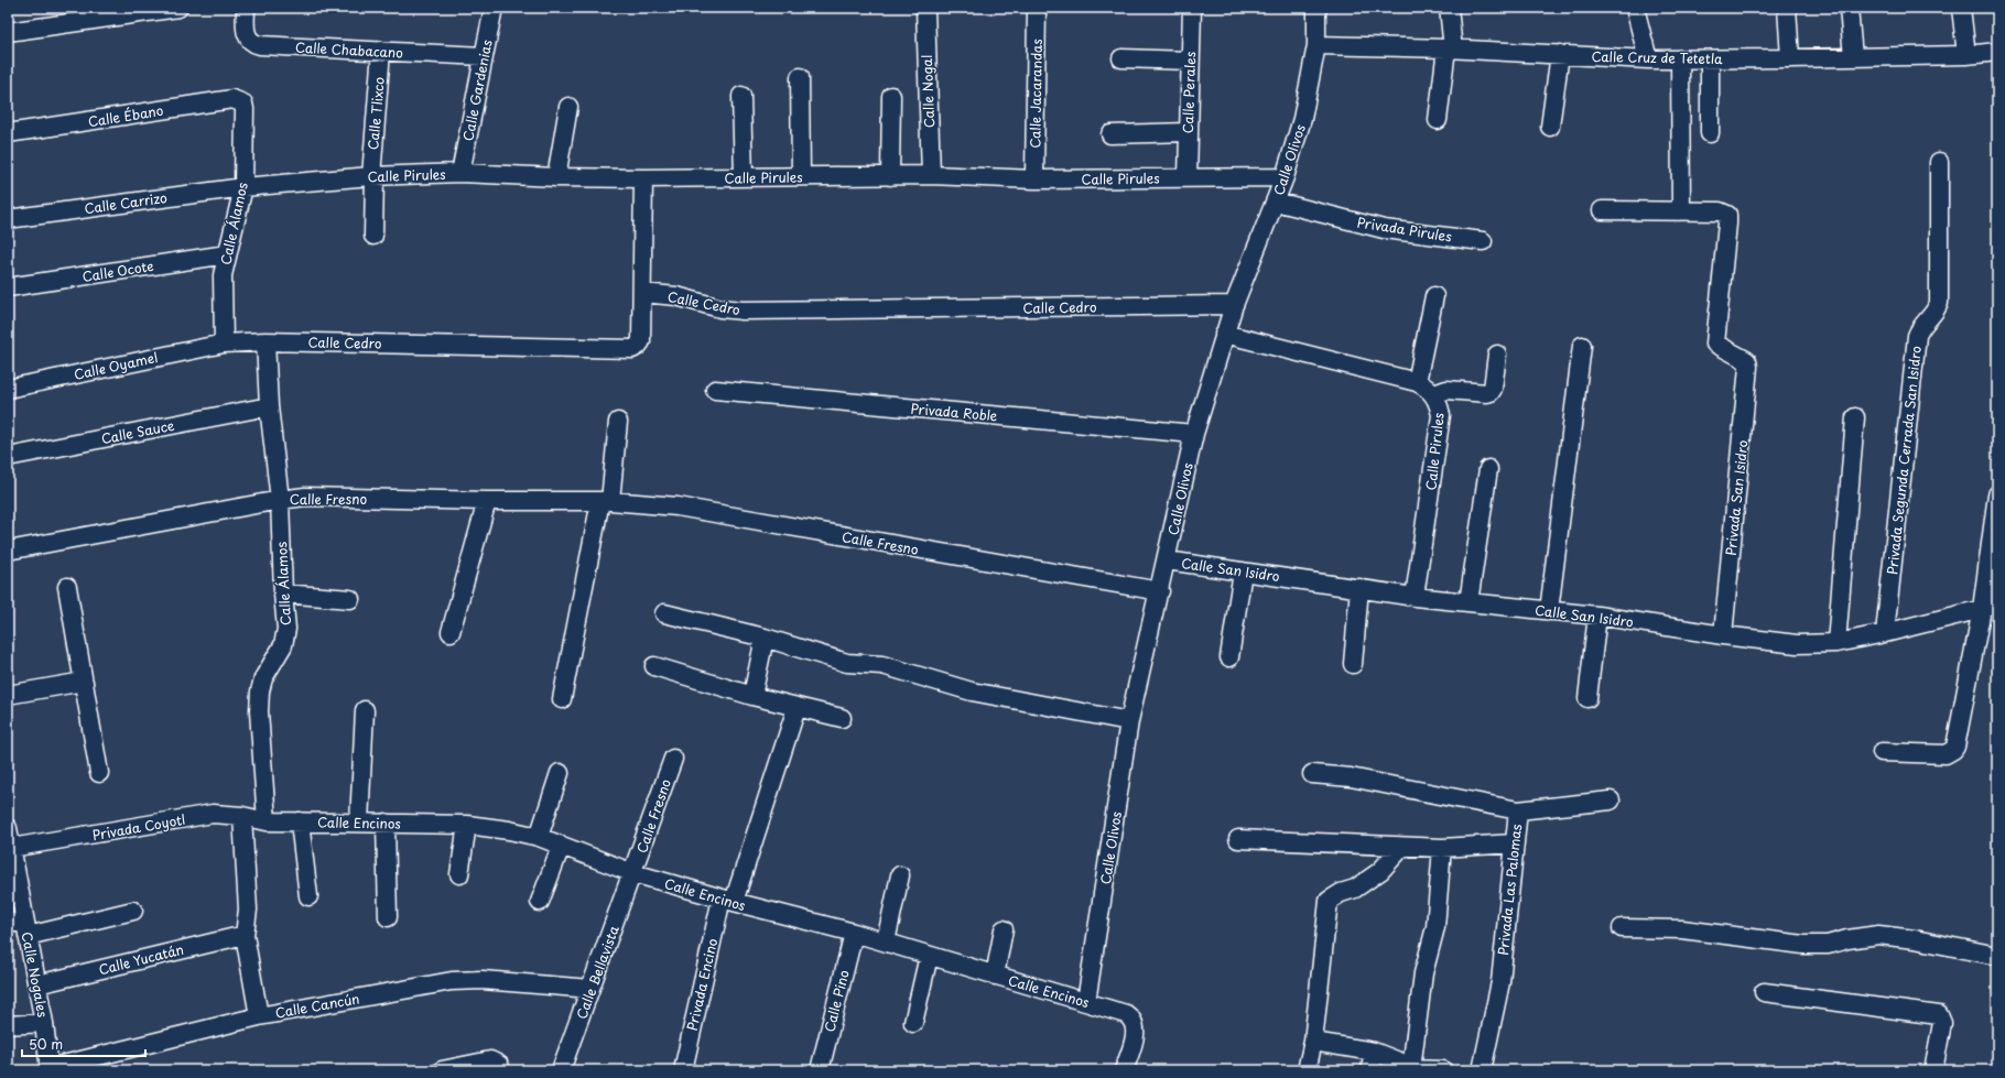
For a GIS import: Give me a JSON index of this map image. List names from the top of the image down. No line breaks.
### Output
{"streets":{"street":["Calle Chabacano","Calle Cruz de Tetetla","Calle Gardenias","Calle Nogal","Calle Perales","Calle Jacarandas","Calle Tlixco","Calle Ébano","Calle Olivos","Calle Pirules","Calle Carrizo","Calle Álamos","Privada Pirules","Calle Ocote","Calle Cedro","Calle Oyamel","Privada Roble","Calle Sauce","Privada Segunda Cerrada San Isidro","Privada San Isidro","Calle Fresno","Calle San Isidro","Calle Encinos","Privada Coyotl","Privada Las Palomas","Calle Yucatán","Calle Bellavista","Calle Nogales","Privada Encino","Calle Pino","Calle Cancún"]},"crossings":[["Calle Chabacano","Calle Gardenias"],["Calle Chabacano","Calle Tlixco"],["Calle Cruz de Tetetla","Calle Olivos"],["Calle Gardenias","Calle Pirules"],["Calle Nogal","Calle Pirules"],["Calle Perales","Calle Pirules"],["Calle Jacarandas","Calle Pirules"],["Calle Tlixco","Calle Pirules"],["Calle Ébano","Calle Álamos"],["Calle Olivos","Calle Pirules"],["Calle Olivos","Privada Pirules"],["Calle Olivos","Calle Cedro"],["Calle Olivos","Privada Roble"],["Calle Olivos","Calle Fresno"],["Calle Olivos","Calle San Isidro"],["Calle Olivos","Calle Encinos"],["Calle Pirules","Calle Carrizo"],["Calle Pirules","Calle Álamos"],["Calle Pirules","Calle San Isidro"],["Calle Carrizo","Calle Álamos"],["Calle Álamos","Calle Ocote"],["Calle Álamos","Calle Cedro"],["Calle Álamos","Calle Oyamel"],["Calle Álamos","Calle Sauce"],["Calle Álamos","Calle Fresno"],["Calle Álamos","Calle Encinos"],["Calle Álamos","Privada Coyotl"],["Calle Cedro","Calle Oyamel"],["Privada Segunda Cerrada San Isidro","Calle San Isidro"],["Privada San Isidro","Calle San Isidro"],["Calle Fresno","Calle Encinos"],["Calle Fresno","Calle Bellavista"],["Calle Encinos","Privada Coyotl"],["Calle Encinos","Calle Bellavista"],["Calle Encinos","Privada Encino"],["Calle Encinos","Calle Pino"],["Privada Coyotl","Calle Nogales"],["Calle Yucatán","Calle Nogales"],["Calle Bellavista","Calle Cancún"],["Calle Nogales","Calle Cancún"]],"scale_bar":"50 m"}
